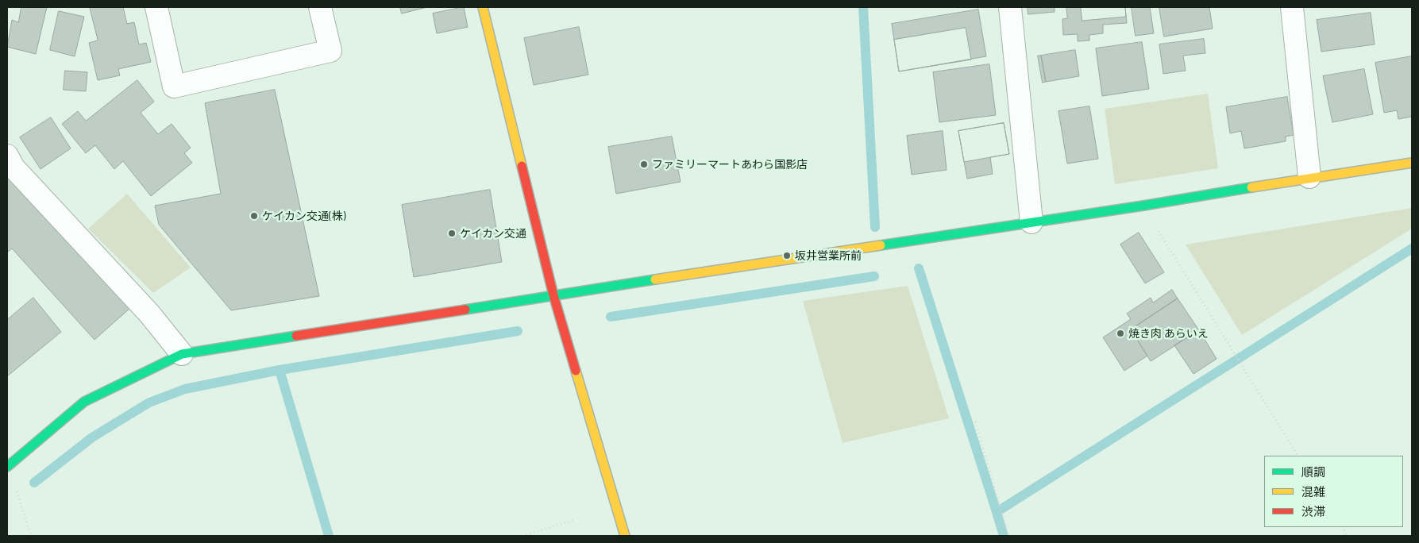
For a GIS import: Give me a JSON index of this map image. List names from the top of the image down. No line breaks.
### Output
{"places":["ファミリーマートあわら国影店","ケイカン交通(株)","ケイカン交通","坂井営業所前","焼き肉 あらいえ"],"legend":["順調","混雑","渋滞"]}
